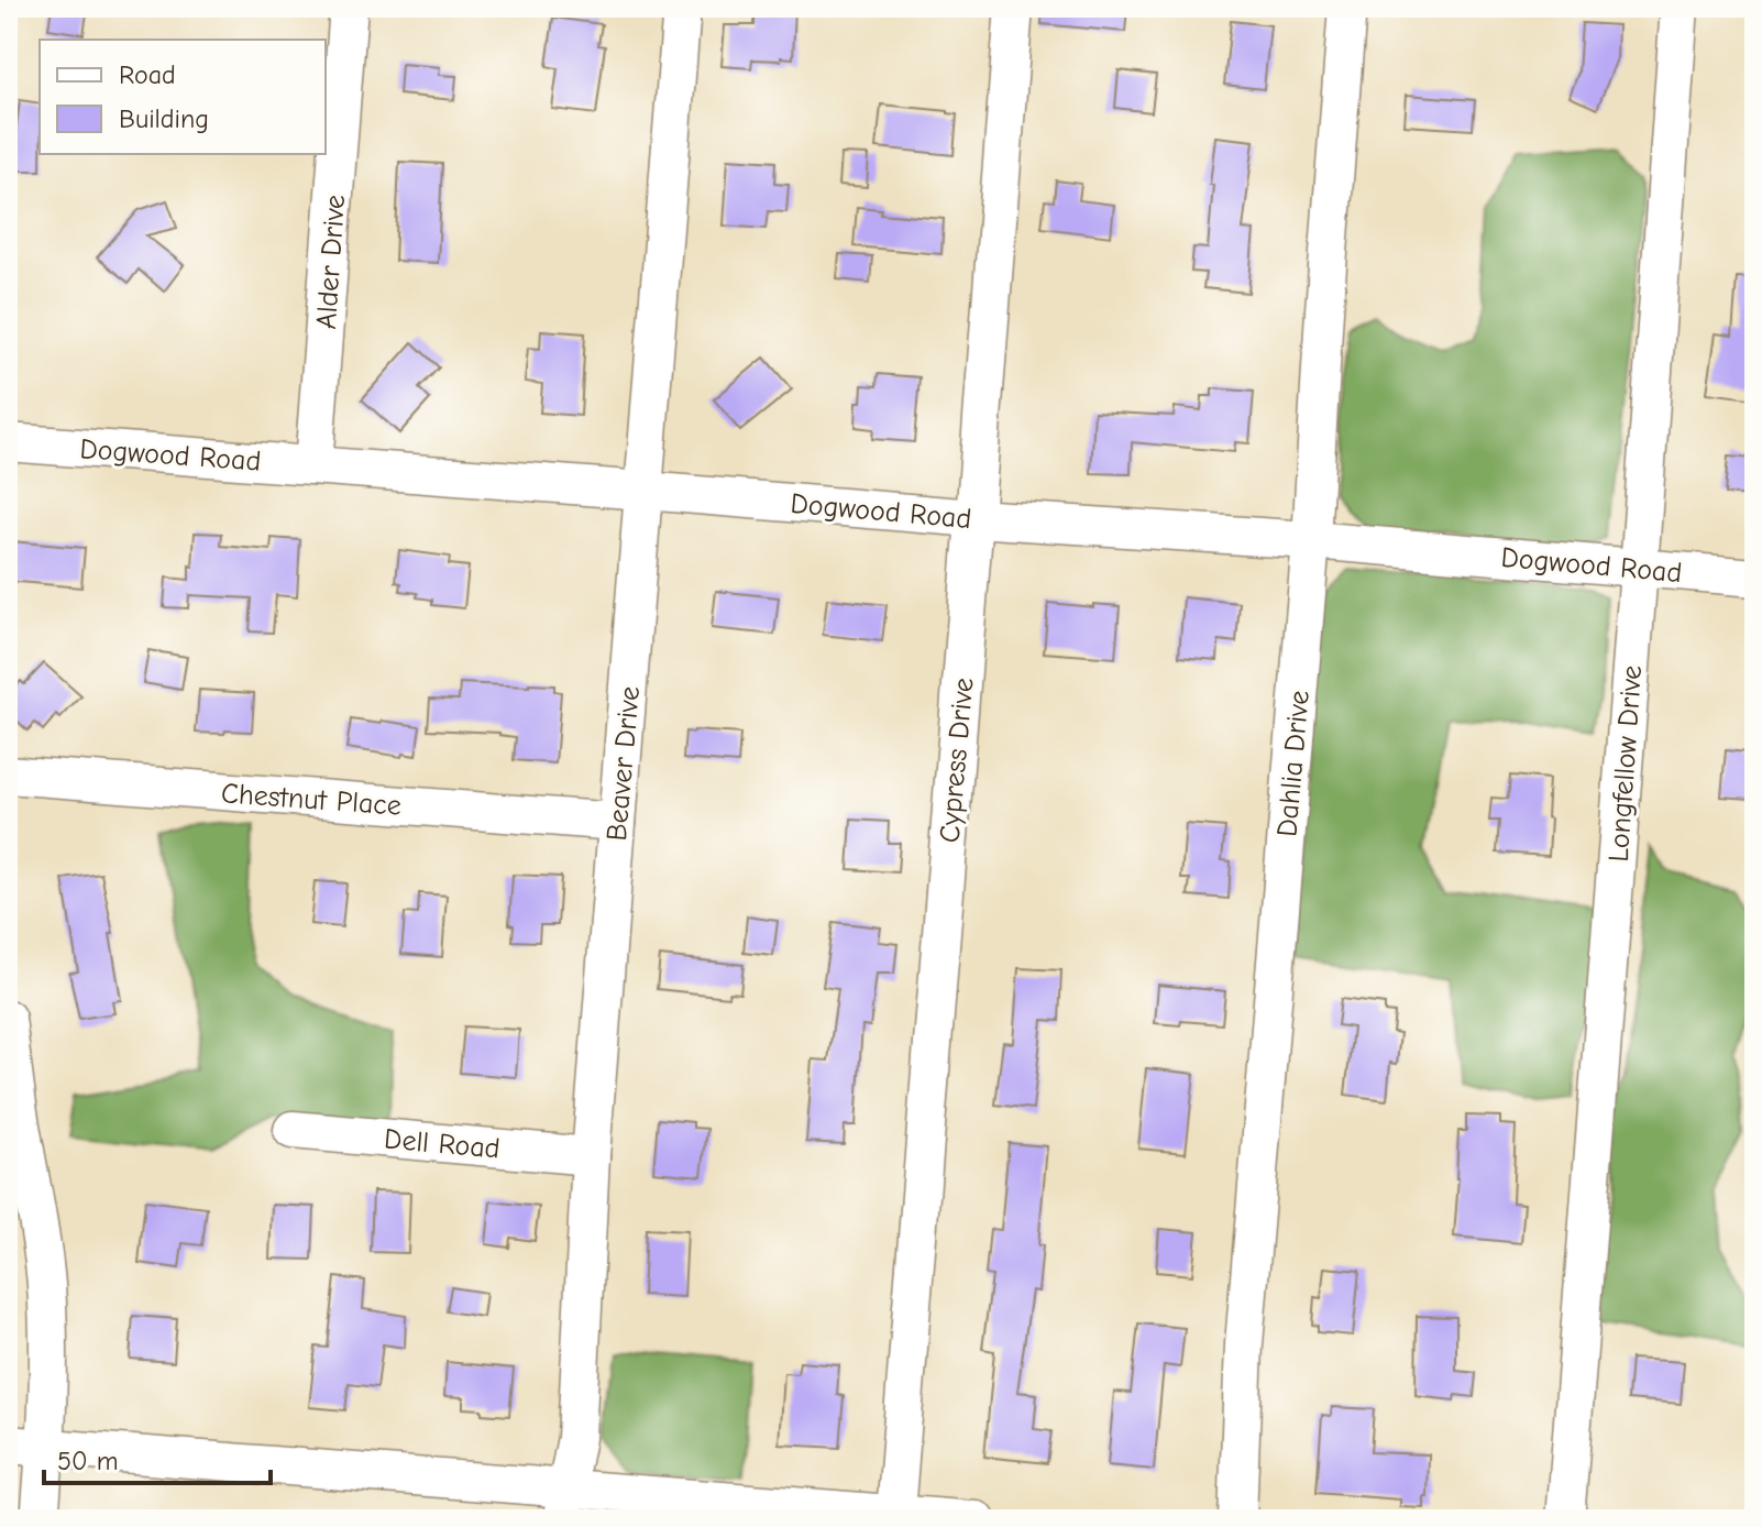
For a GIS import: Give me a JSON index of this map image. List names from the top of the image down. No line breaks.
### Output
{"streets":{"street":["Alder Drive","Dogwood Road","Cypress Drive","Beaver Drive","Dahlia Drive","Longfellow Drive","Chestnut Place","Dell Road"]},"crossings":[["Alder Drive","Dogwood Road"],["Dogwood Road","Cypress Drive"],["Dogwood Road","Beaver Drive"],["Dogwood Road","Dahlia Drive"],["Dogwood Road","Longfellow Drive"],["Beaver Drive","Chestnut Place"],["Beaver Drive","Dell Road"]],"legend":["Road","Building"],"scale_bar":"50 m"}
